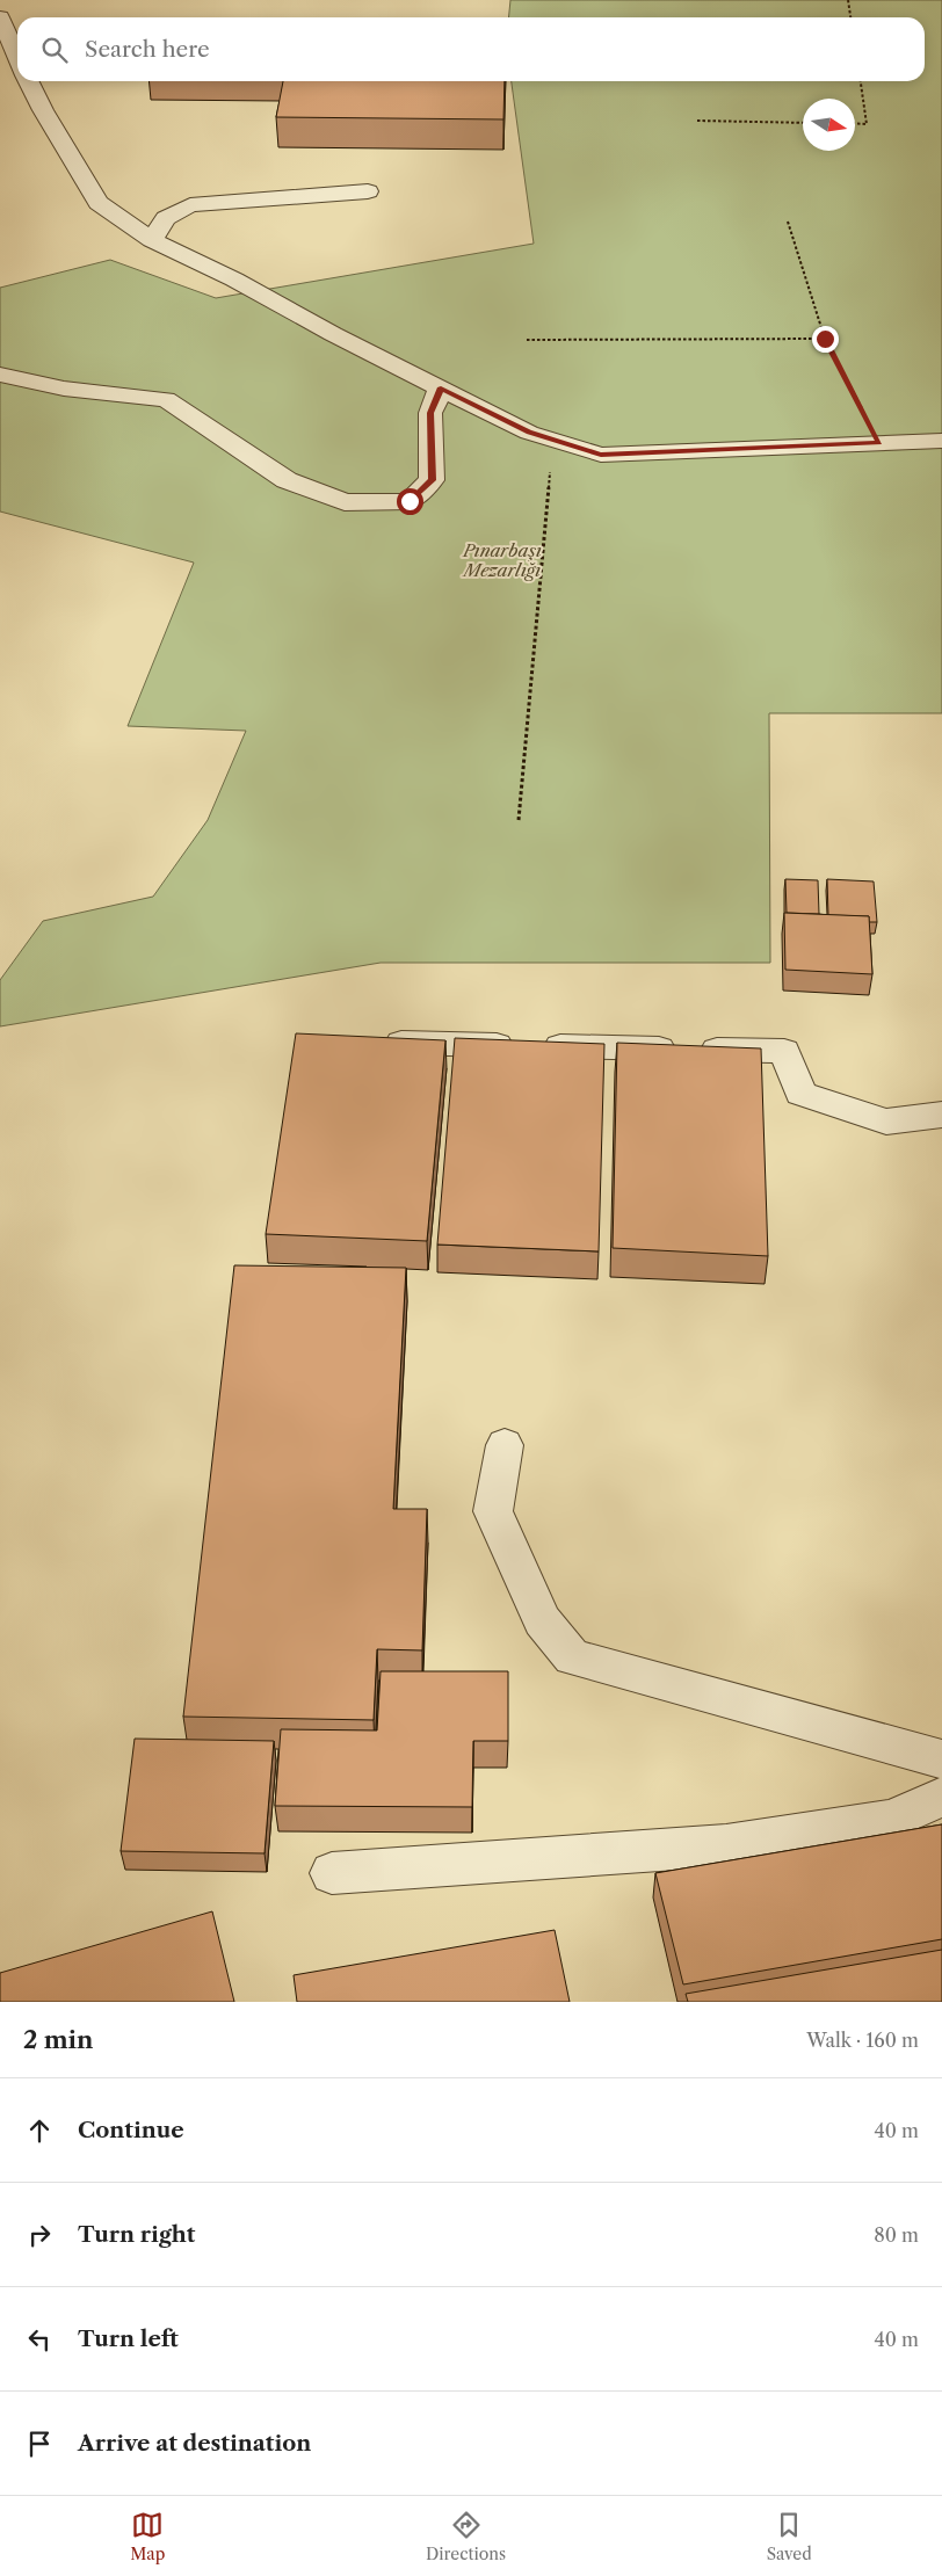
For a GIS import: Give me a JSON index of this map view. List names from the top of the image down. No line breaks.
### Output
{"parks":["Pınarbaşı Mezarlığı"],"north":"right","page":{"search":"Search here","heading":["2 min","Walk · 160 m"],"list":[["Continue","40 m"],["Turn right","80 m"],["Turn left","40 m"],"Arrive at destination"],"nav":["Map","Directions","Saved"]}}
